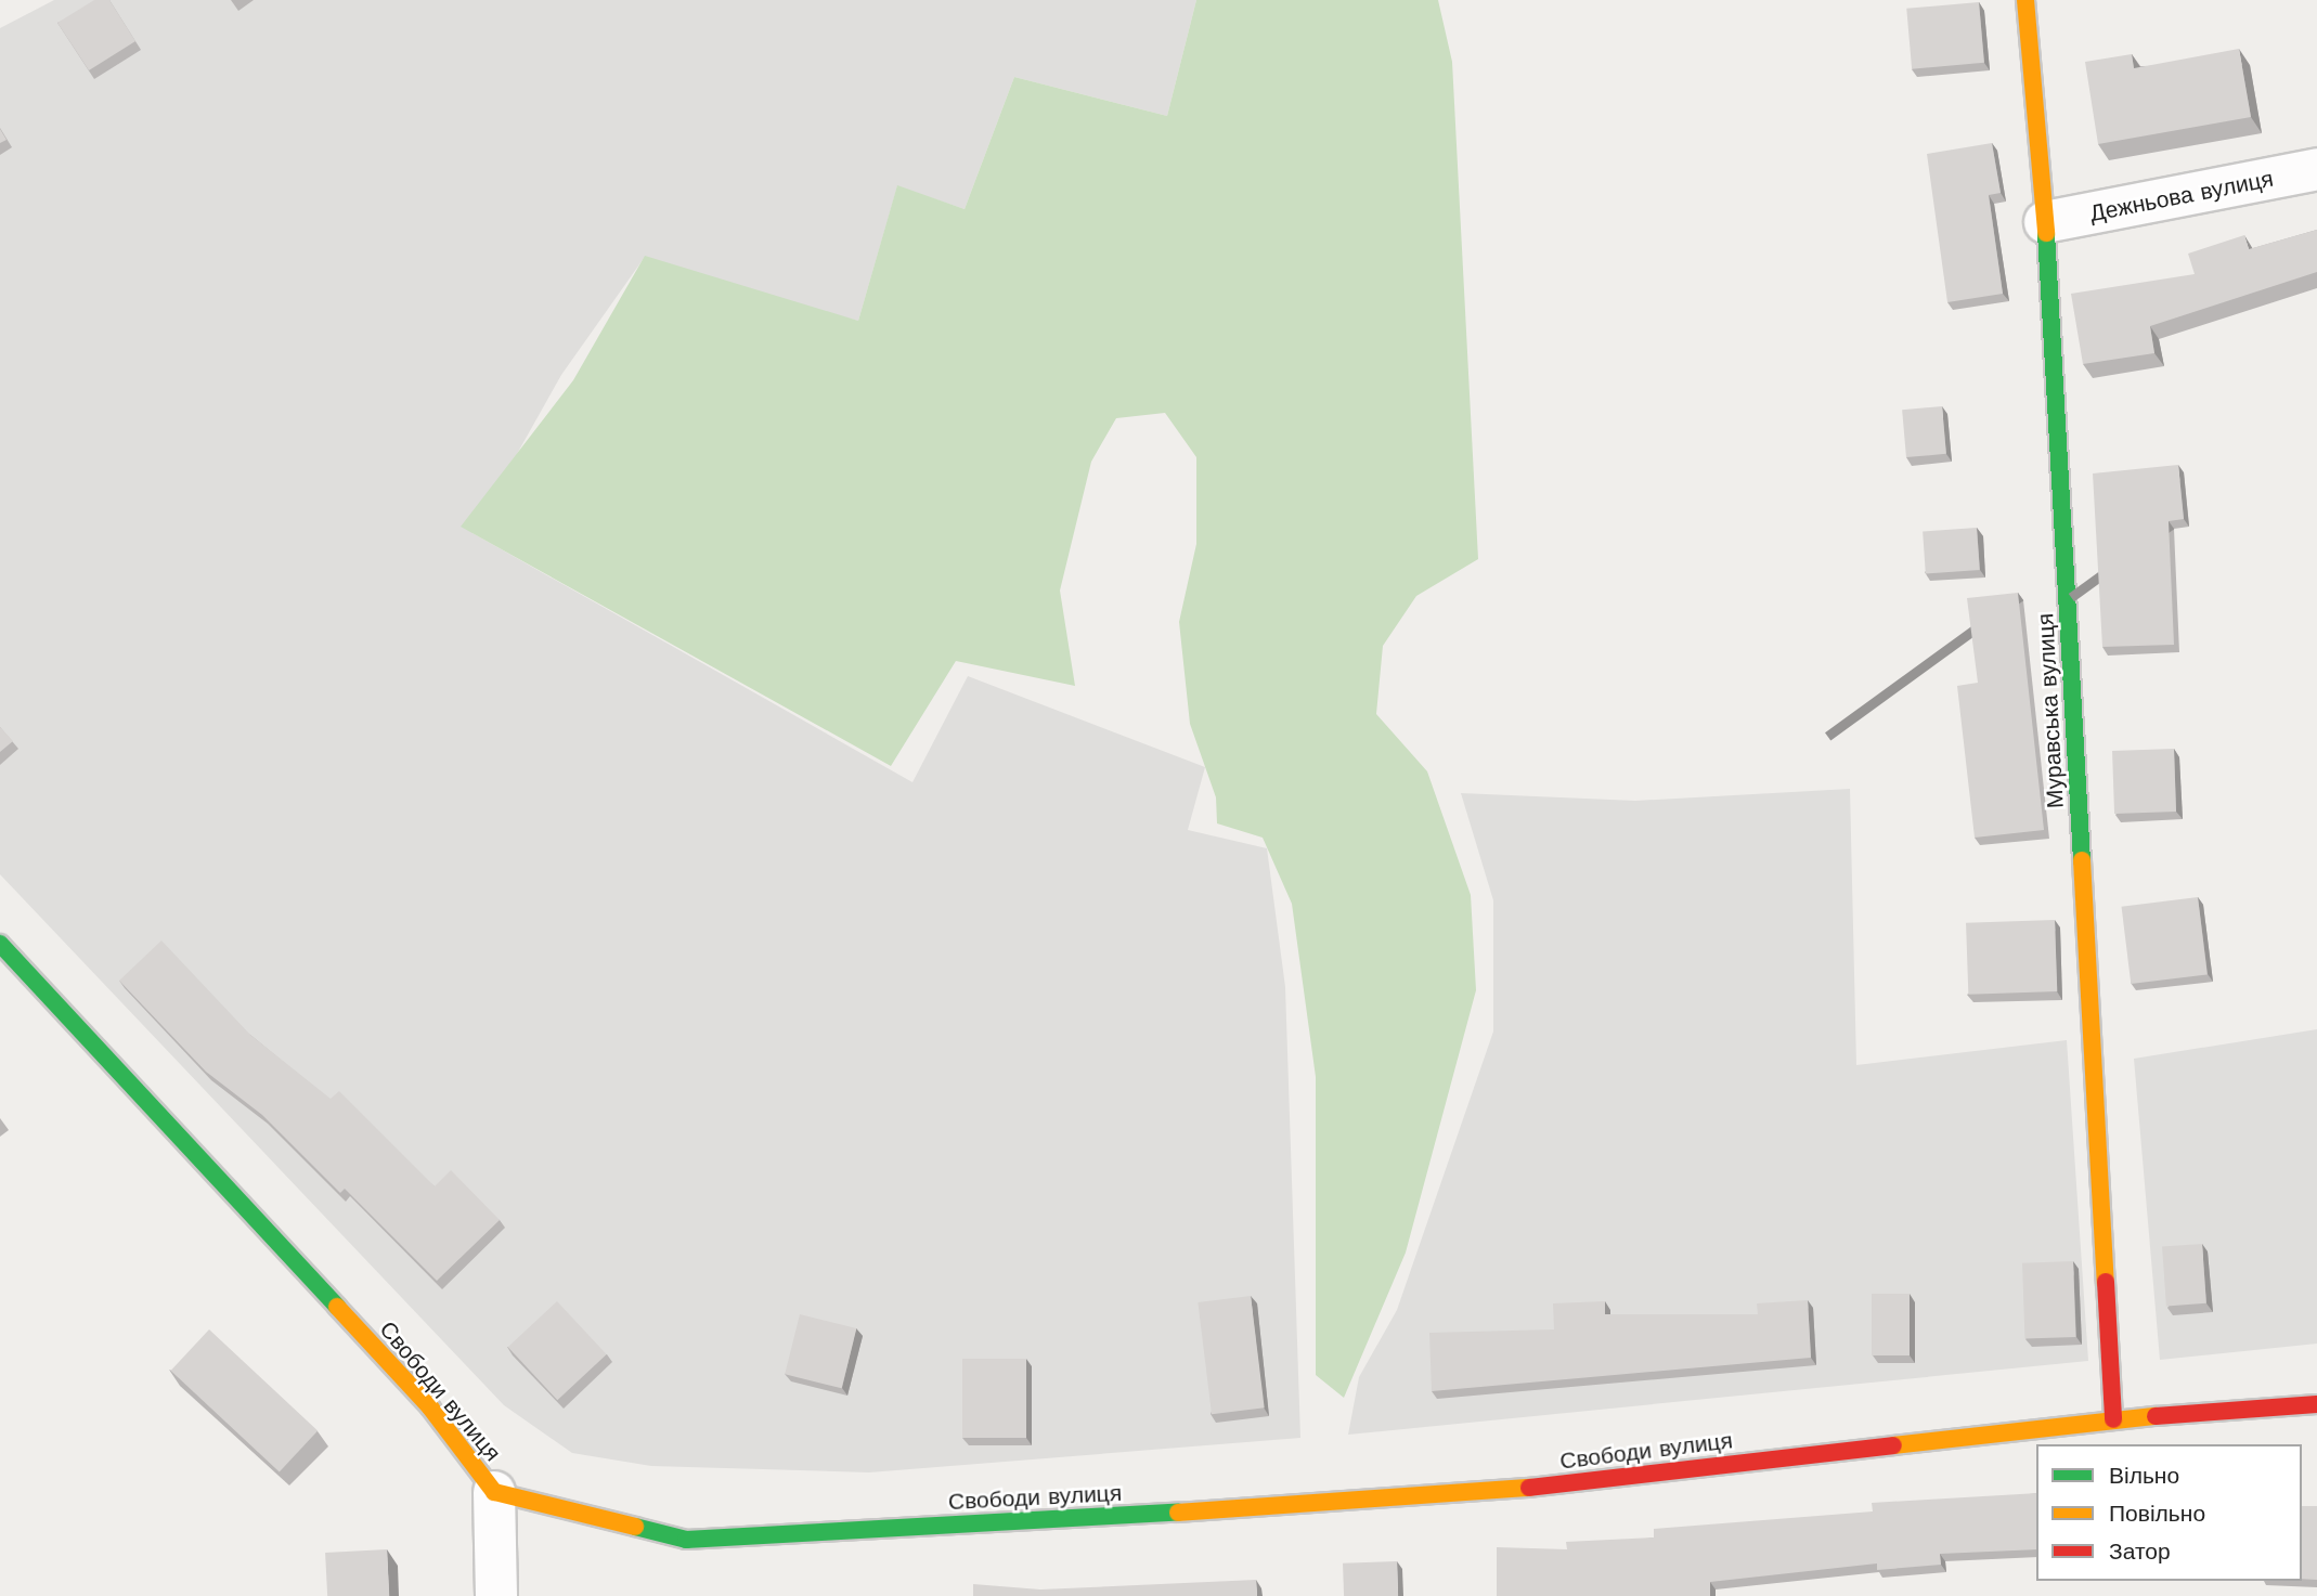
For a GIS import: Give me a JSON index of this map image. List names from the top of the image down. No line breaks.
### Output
{"streets":{"street":["Дежньова вулиця","Муравська вулиця","Свободи вулиця"]},"crossings":[["Дежньова вулиця","Муравська вулиця"],["Муравська вулиця","Свободи вулиця"]],"legend":["Вільно","Повільно","Затор"]}
